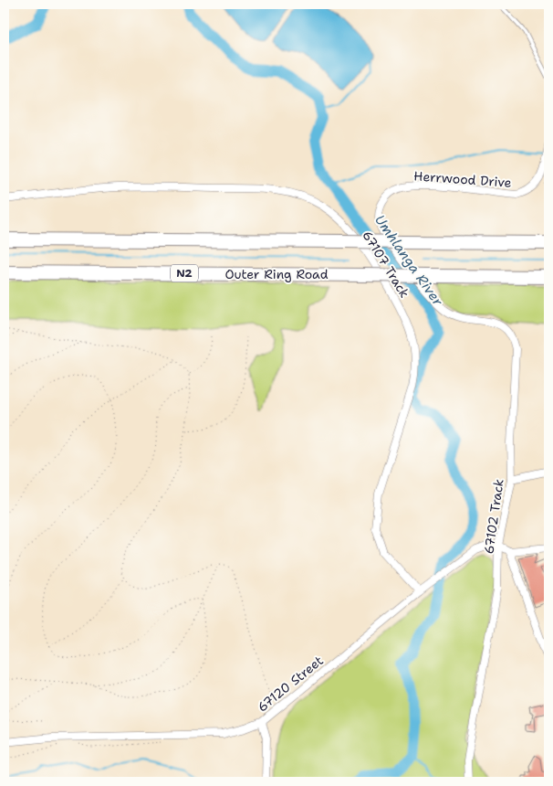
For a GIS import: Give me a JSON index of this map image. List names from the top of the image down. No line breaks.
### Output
{"streets":{"highway":["N2","Outer Ring Road"],"street":["Herrwood Drive","67107 Track","67102 Track","67120 Street"]},"crossings":[["Herrwood Drive","Outer Ring Road"],["Herrwood Drive","67102 Track"],["67107 Track","67120 Street"],["Outer Ring Road","67102 Track"],["67102 Track","67120 Street"]],"water":["Umhlanga River"]}
